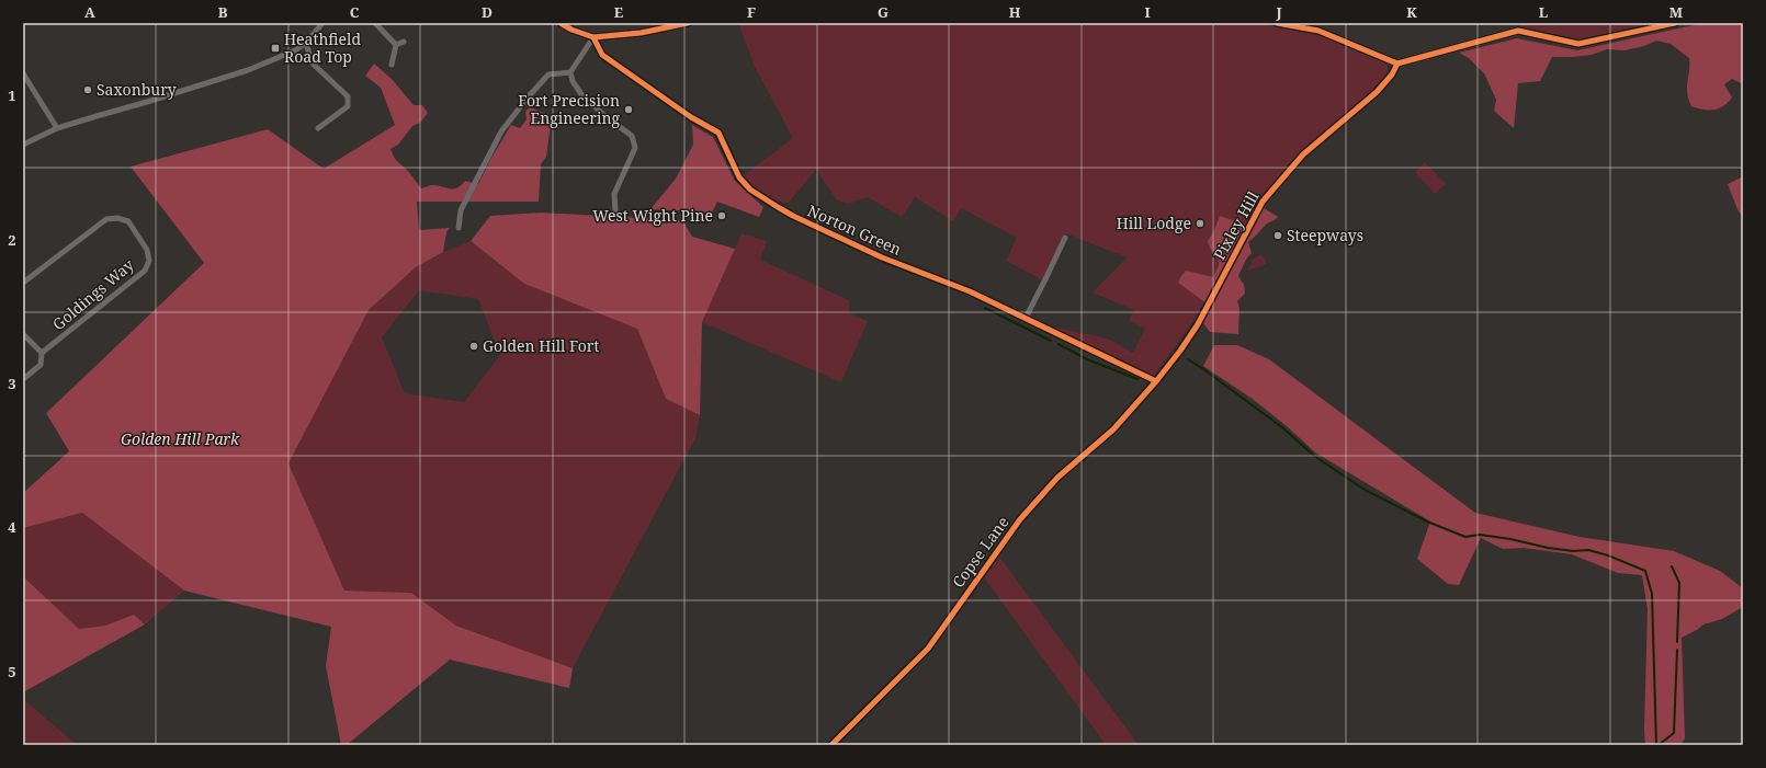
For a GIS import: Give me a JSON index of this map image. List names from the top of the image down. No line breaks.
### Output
{"streets":{"street":["Pixley Hill","Norton Green","Goldings Way","Copse Lane"]},"crossings":[["Pixley Hill","Norton Green"],["Pixley Hill","Copse Lane"],["Norton Green","Copse Lane"]],"parks":["Golden Hill Park"],"places":{"transit":["Heathfield Road Top"],"other":["Saxonbury","Fort Precision Engineering","West Wight Pine","Hill Lodge","Steepways","Golden Hill Fort"]},"grid":{"columns":["A","B","C","D","E","F","G","H","I","J","K","L","M"],"rows":["1","2","3","4","5"]}}
